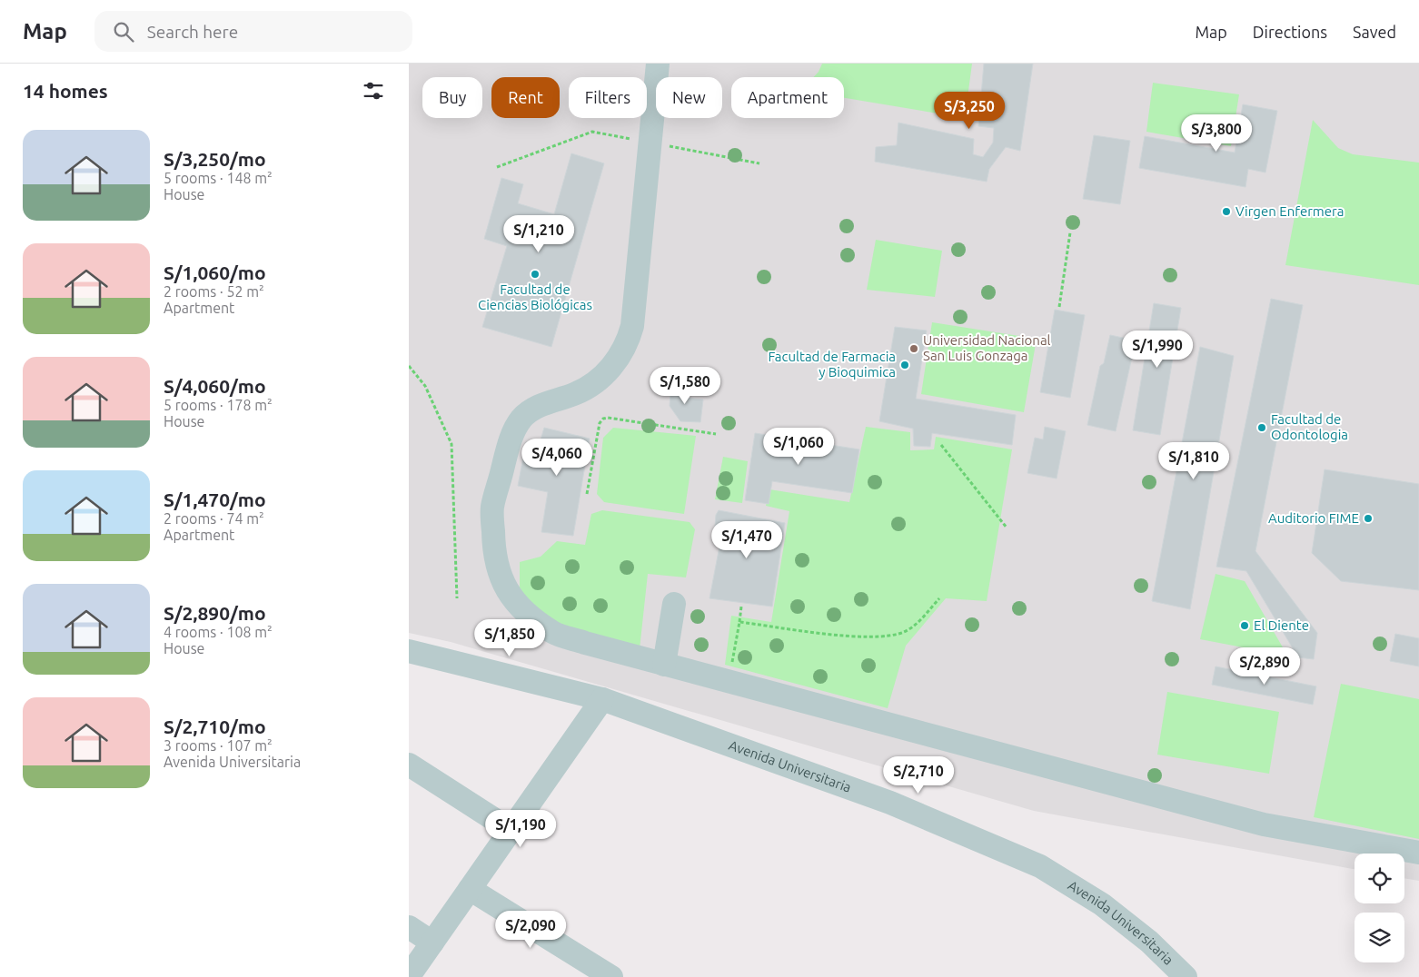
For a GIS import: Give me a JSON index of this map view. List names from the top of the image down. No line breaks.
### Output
{"streets":{"street":["Avenida Universitaria"]},"places":["Virgen Enfermera","Facultad de Ciencias Biológicas","Universidad Nacional San Luis Gonzaga","Facultad de Farmacia y Bioquimica","Facultad de Odontologia","Auditorio FIME","El Diente"],"page":{"header":"Map","search":"Search here","nav":["Map","Directions","Saved"],"heading":"14 homes","chip":["Buy","Rent","Filters","New","Apartment"],"price":["S/3,250","S/3,800","S/1,210","S/1,990","S/1,580","S/1,060","S/4,060","S/1,810","S/1,470","S/1,850","S/2,890","S/2,710","S/1,190","S/2,090"],"list":[{"name":"S/3,250/mo","note":"5 rooms · 148 m² · House"},{"name":"S/1,060/mo","note":"2 rooms · 52 m² · Apartment"},{"name":"S/4,060/mo","note":"5 rooms · 178 m² · House"},{"name":"S/1,470/mo","note":"2 rooms · 74 m² · Apartment"},{"name":"S/2,890/mo","note":"4 rooms · 108 m² · House"},{"name":"S/2,710/mo","note":"3 rooms · 107 m² · Avenida Universitaria"}]}}
